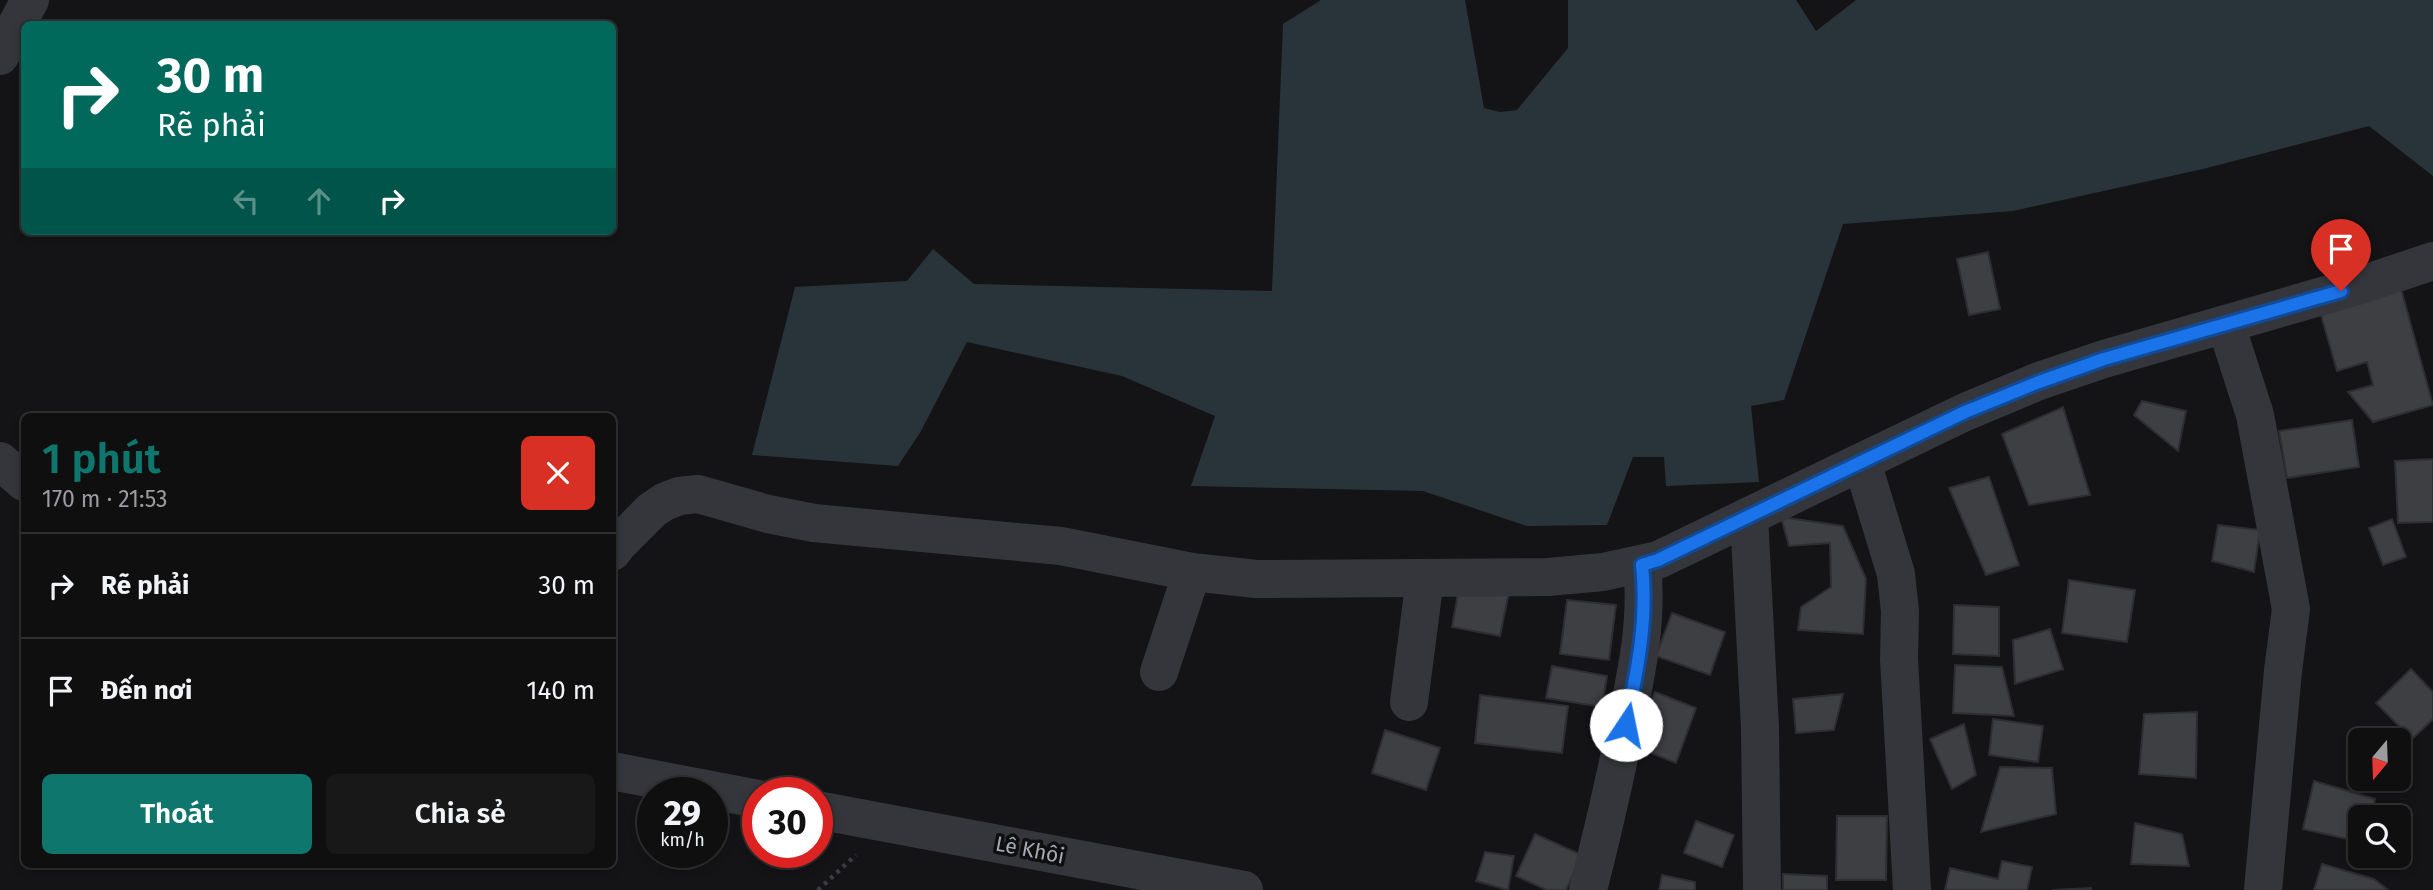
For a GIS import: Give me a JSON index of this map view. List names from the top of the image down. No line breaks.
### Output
{"streets":{"street":["Lê Khôi"]},"north":"bottom","page":{"turn":["30 m","Rẽ phải"],"heading":["1 phút","170 m · 21:53"],"list":[{"name":"Rẽ phải","value":"30 m"},{"name":"Đến nơi","value":"140 m"}],"buttons":["Thoát","Chia sẻ"],"speed":"29 km/h","limit":"30"}}
